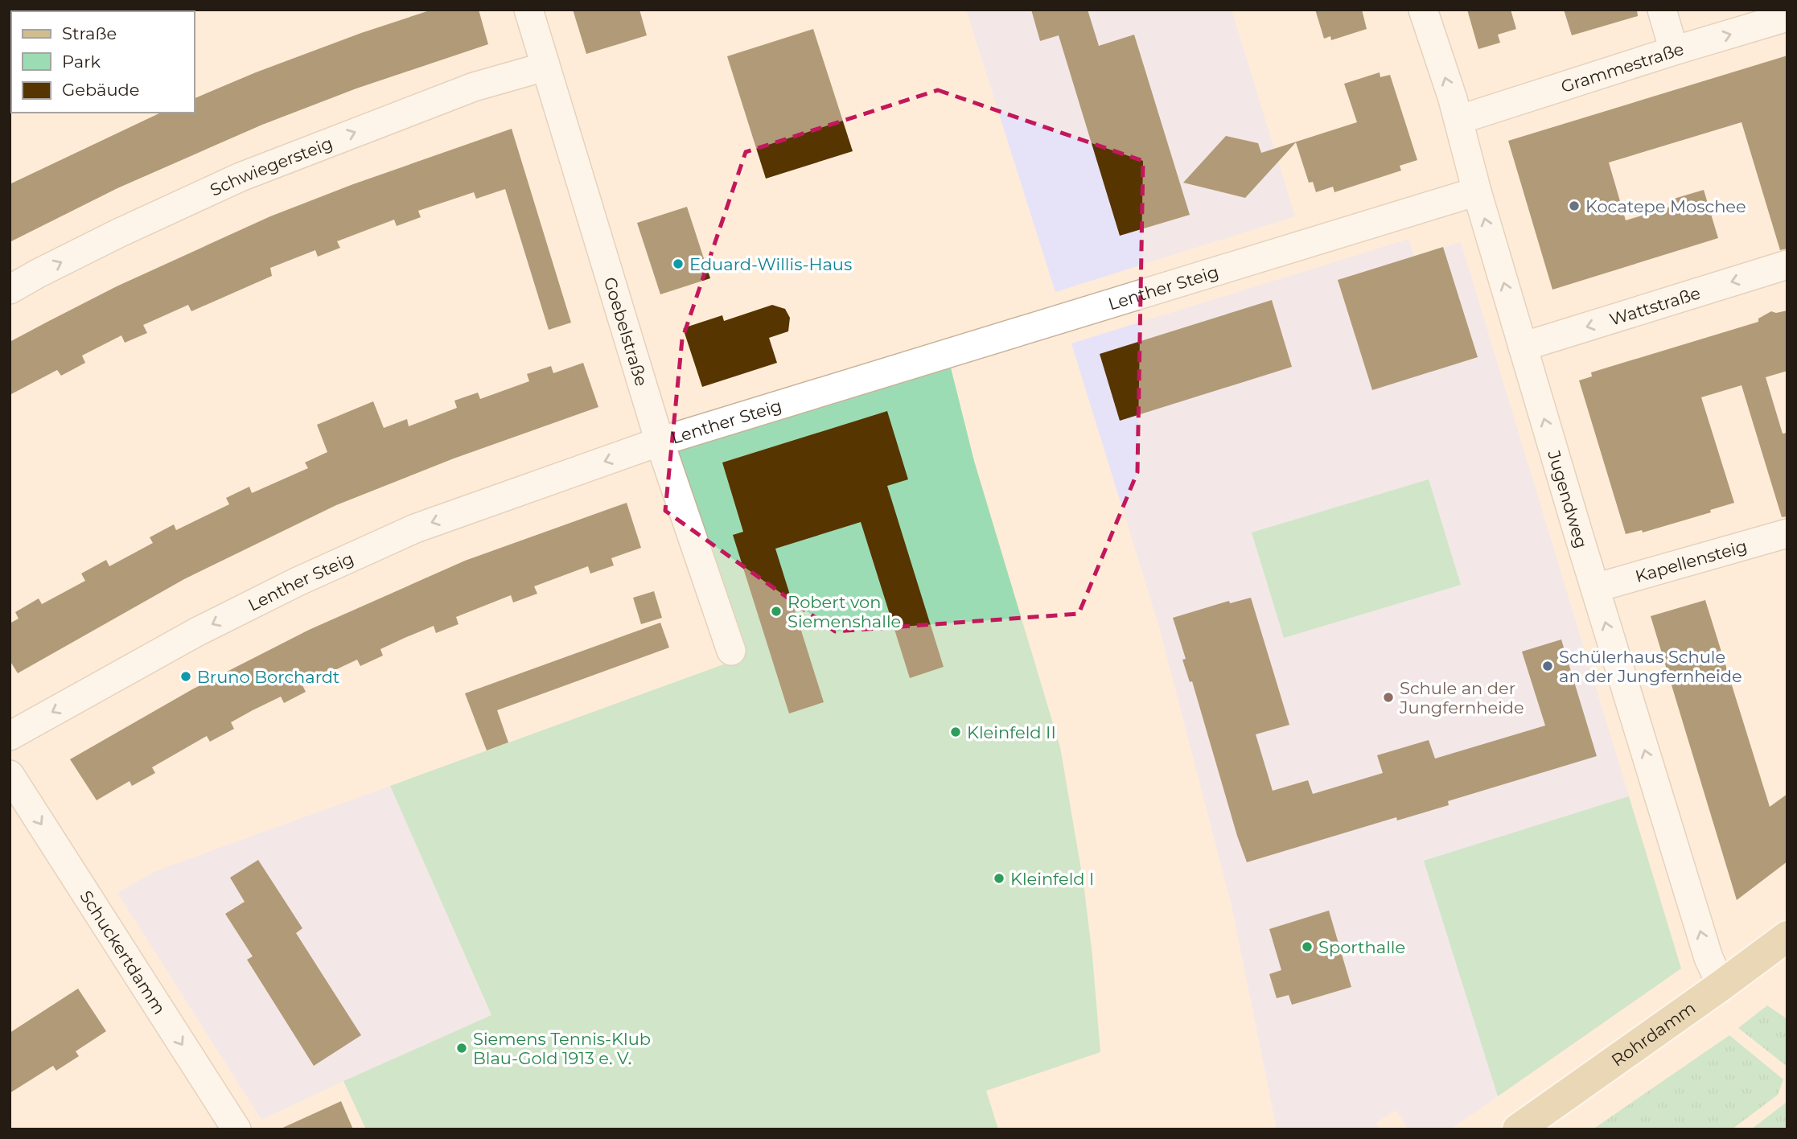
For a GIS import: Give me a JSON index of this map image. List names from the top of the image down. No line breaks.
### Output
{"streets":{"main road":["Rohrdamm"],"street":["Grammestraße","Schwiegersteig","Lenther Steig","Wattstraße","Goebelstraße","Jugendweg","Kapellensteig","Schuckertdamm"]},"crossings":[["Grammestraße","Jugendweg"],["Schwiegersteig","Goebelstraße"],["Lenther Steig","Goebelstraße"],["Lenther Steig","Jugendweg"],["Wattstraße","Jugendweg"],["Jugendweg","Kapellensteig"],["Jugendweg","Rohrdamm"]],"one_way":["Schwiegersteig","Lenther Steig","Wattstraße","Jugendweg","Schuckertdamm"],"places":["Kocatepe Moschee","Eduard-Willis-Haus","Robert von Siemenshalle","Schülerhaus Schule an der Jungfernheide","Bruno Borchardt","Schule an der Jungfernheide","Kleinfeld II","Kleinfeld I","Sporthalle","Siemens Tennis-Klub Blau-Gold 1913 e. V."],"legend":["Straße","Park","Gebäude"]}
